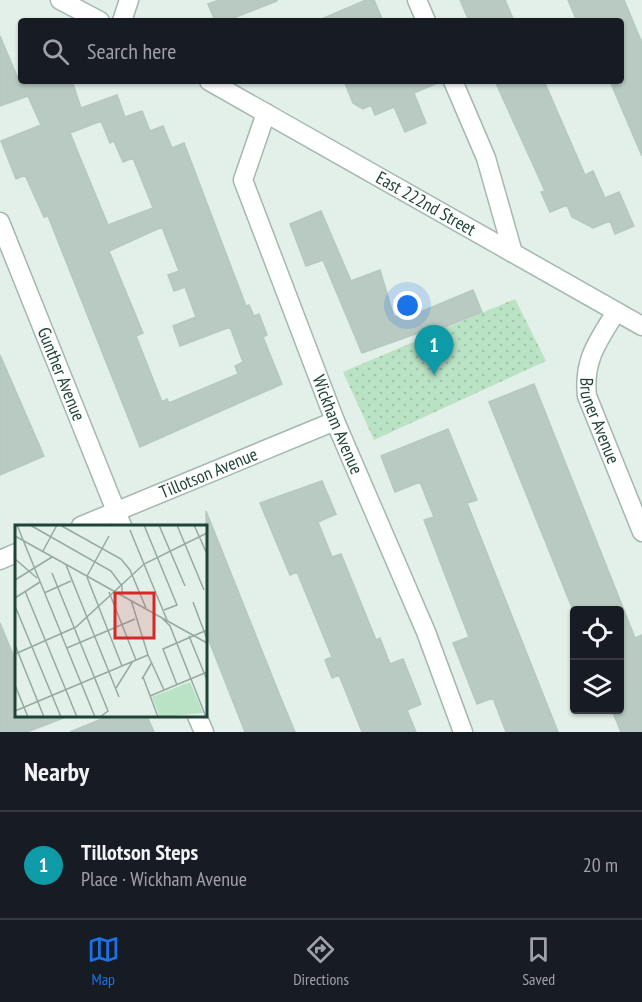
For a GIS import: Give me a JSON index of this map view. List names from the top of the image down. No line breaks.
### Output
{"streets":{"street":["East 222nd Street","Gunther Avenue","Bruner Avenue","Wickham Avenue","Tillotson Avenue"]},"crossings":[["East 222nd Street","Bruner Avenue"],["East 222nd Street","Wickham Avenue"],["Gunther Avenue","Tillotson Avenue"],["Wickham Avenue","Tillotson Avenue"]],"page":{"search":"Search here","pins":"1","heading":"Nearby","list":[{"mark":"1","name":"Tillotson Steps","note":"Place · Wickham Avenue","value":"20 m"}],"nav":["Map","Directions","Saved"]}}
